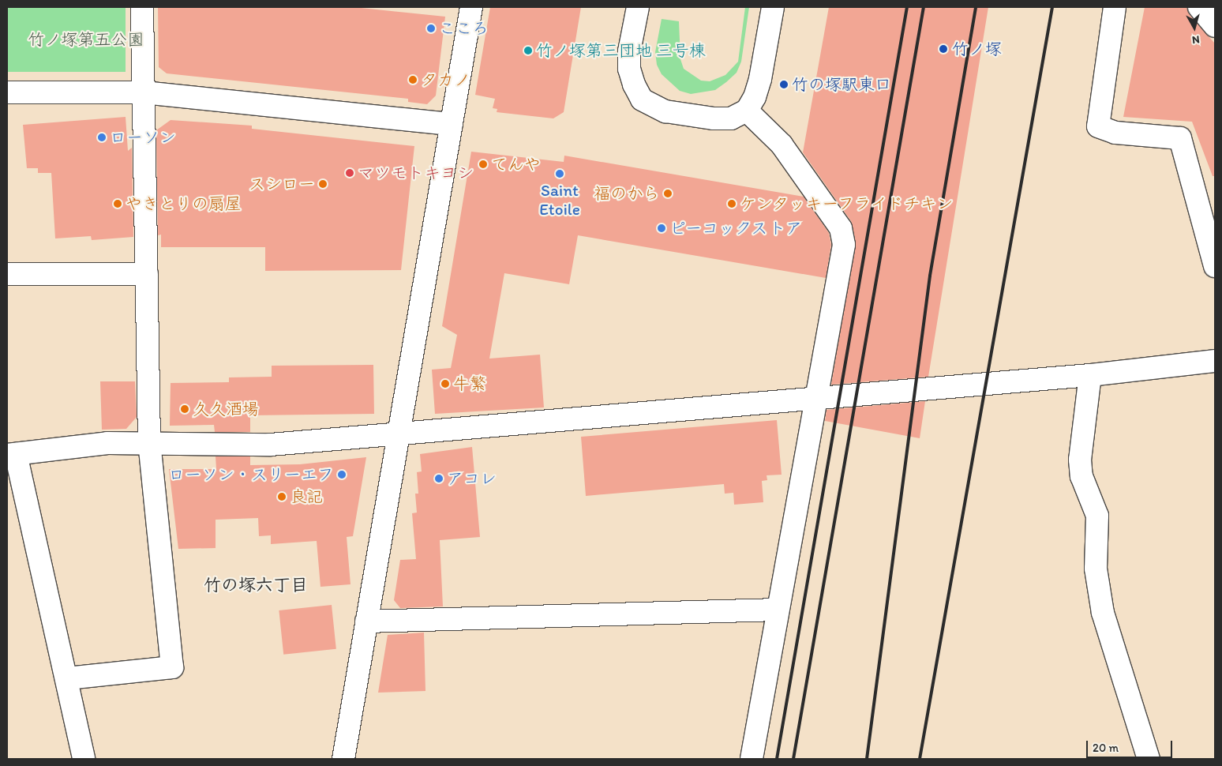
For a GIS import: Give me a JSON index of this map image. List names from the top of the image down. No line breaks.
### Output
{"districts":["竹の塚六丁目"],"parks":["竹ノ塚第五公園"],"places":["こころ","竹ノ塚","竹ノ塚第三団地 三号棟","タカノ","竹の塚駅東口","ローソン","てんや","マツモトキヨシ","Saint Etoile","スシロー","福のから","やきとりの扇屋","ケンタッキーフライドチキン","ピーコックストア","牛繁","久久酒場","ローソン・スリーエフ","アコレ","良記"],"scale_bar":"20 m","north":"bottom"}
